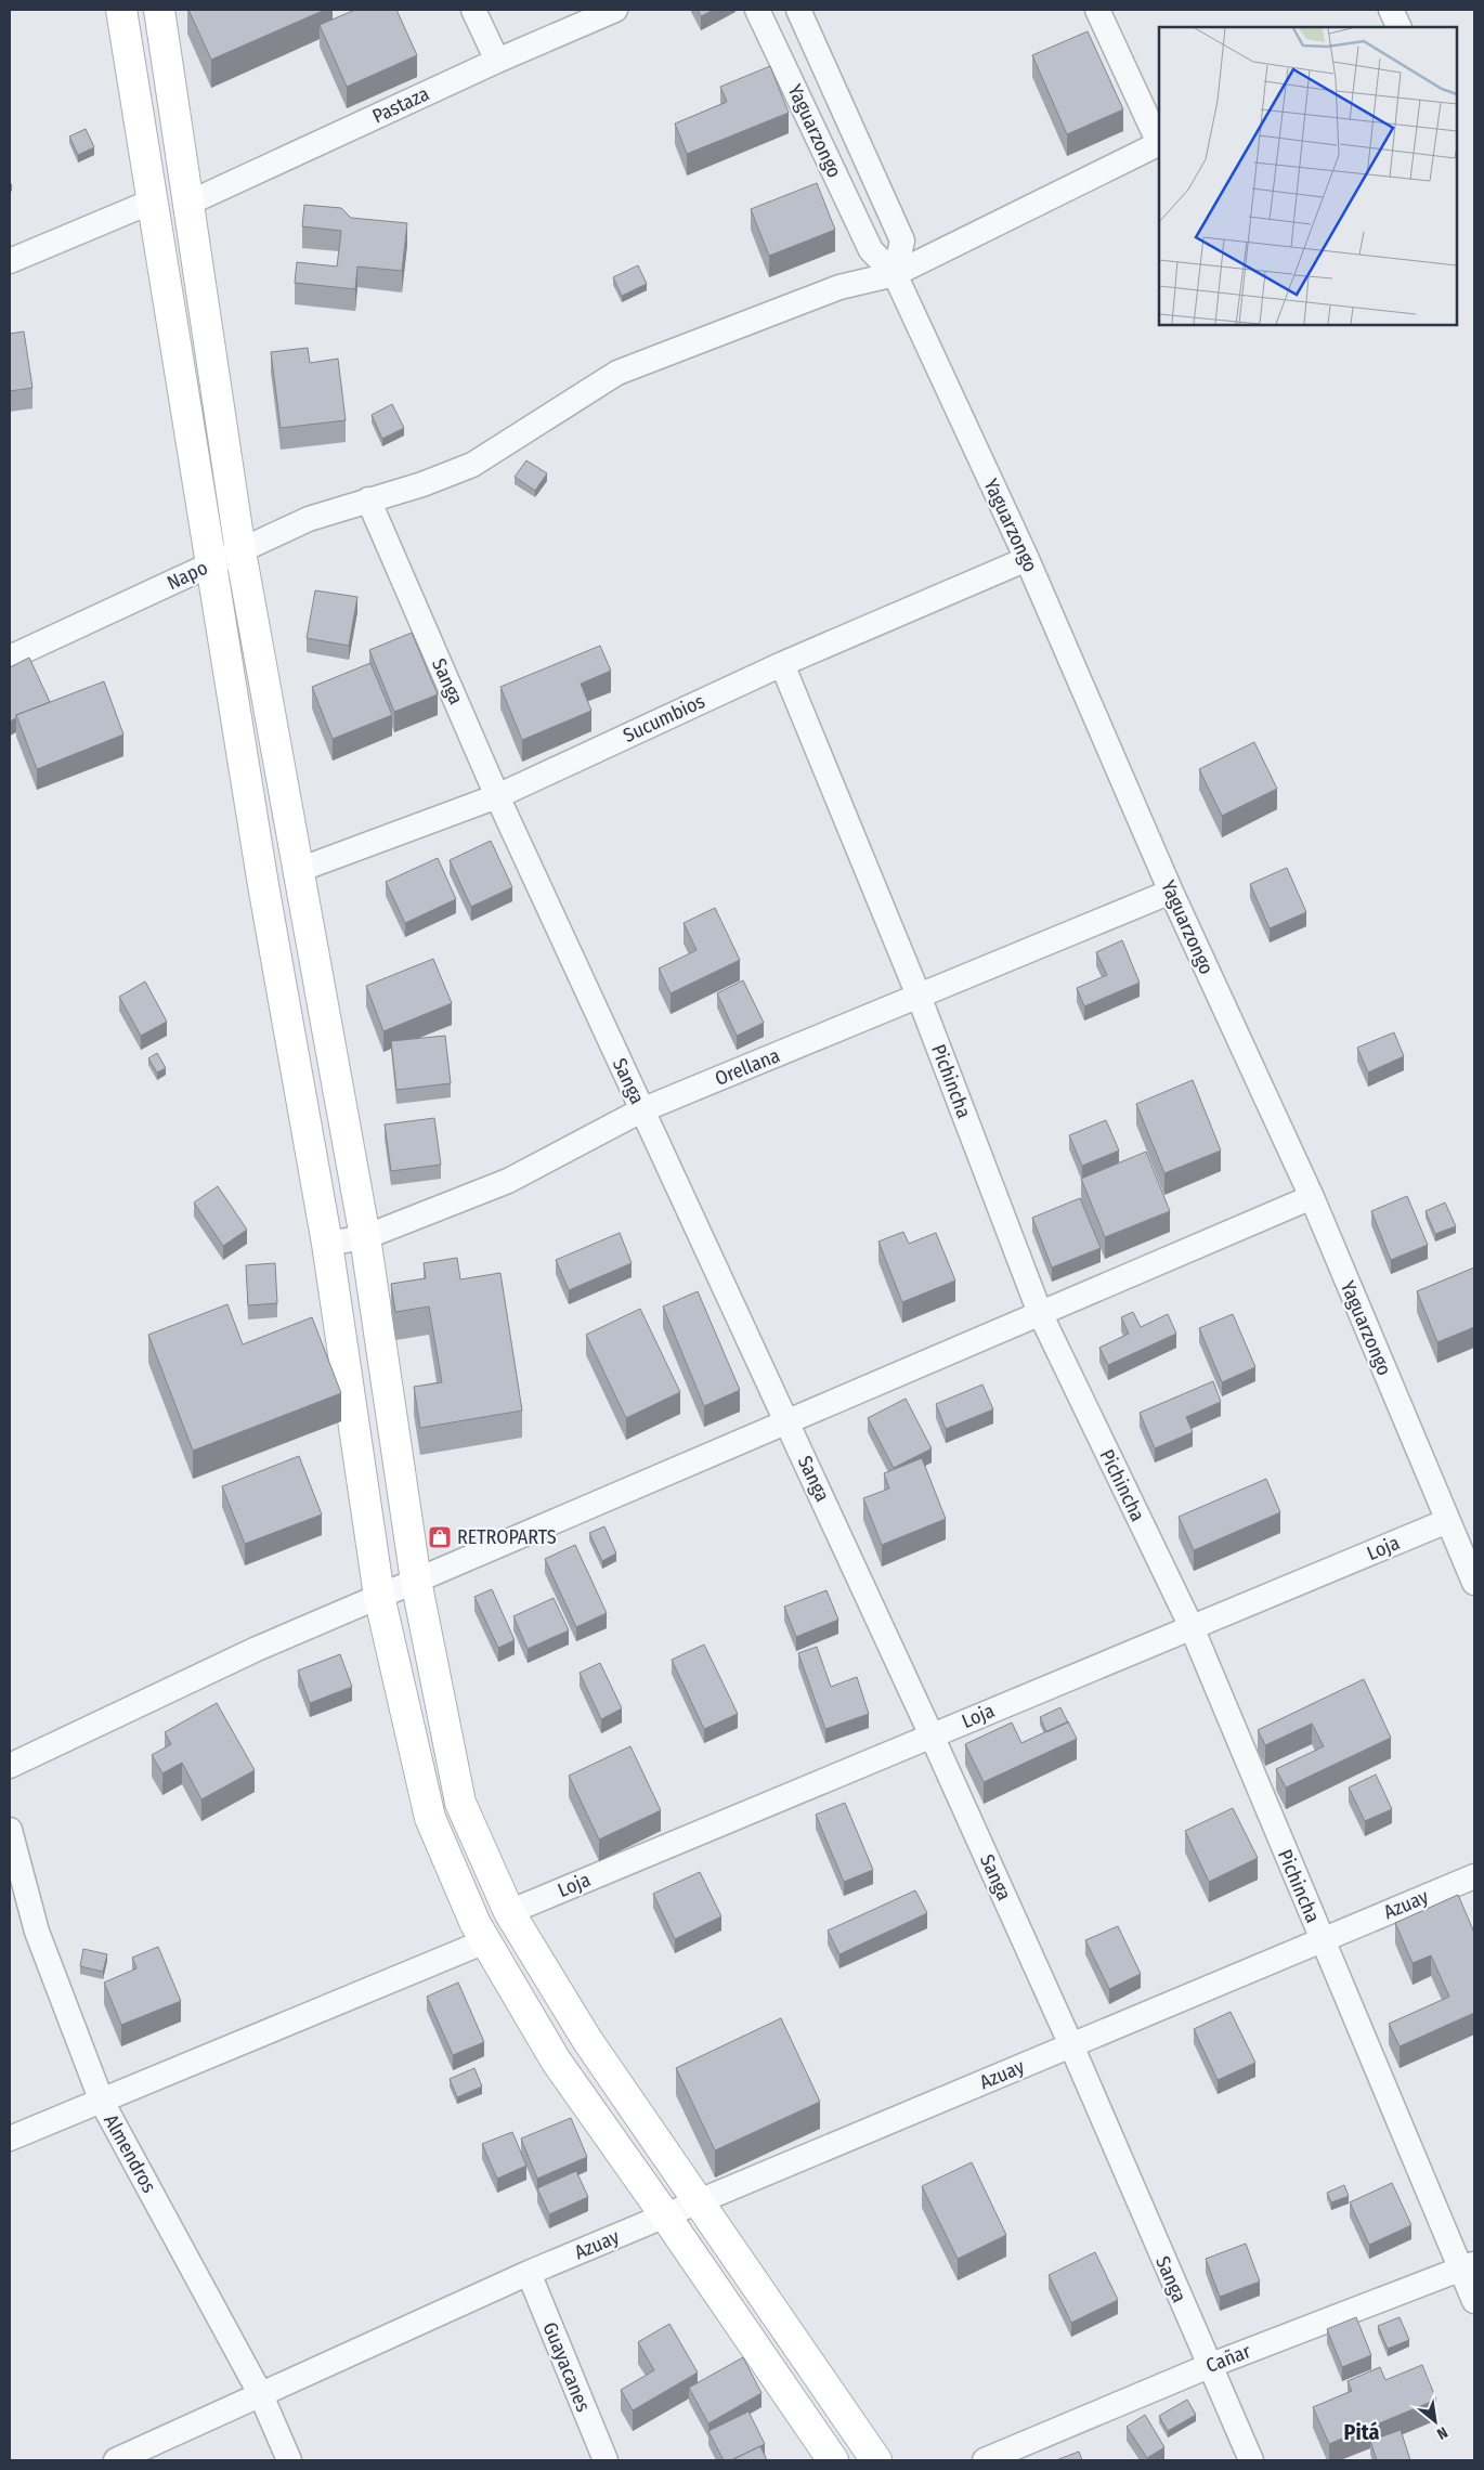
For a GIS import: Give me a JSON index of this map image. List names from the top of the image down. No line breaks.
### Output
{"streets":{"street":["Pastaza","Yaguarzongo","Napo","Sanga","Sucumbios","Orellana","Pichincha","Loja","Azuay","Almendros","Cañar","Guayacanes"]},"crossings":[["Yaguarzongo","Napo"],["Yaguarzongo","Sucumbios"],["Yaguarzongo","Orellana"],["Yaguarzongo","Loja"],["Napo","Sanga"],["Sanga","Sucumbios"],["Sanga","Orellana"],["Sanga","Loja"],["Sanga","Azuay"],["Sanga","Cañar"],["Sucumbios","Pichincha"],["Orellana","Pichincha"],["Pichincha","Loja"],["Pichincha","Azuay"],["Pichincha","Cañar"],["Azuay","Almendros"],["Azuay","Guayacanes"]],"districts":["Pitá"],"places":{"shop":["RETROPARTS"]},"north":"bottom right"}
